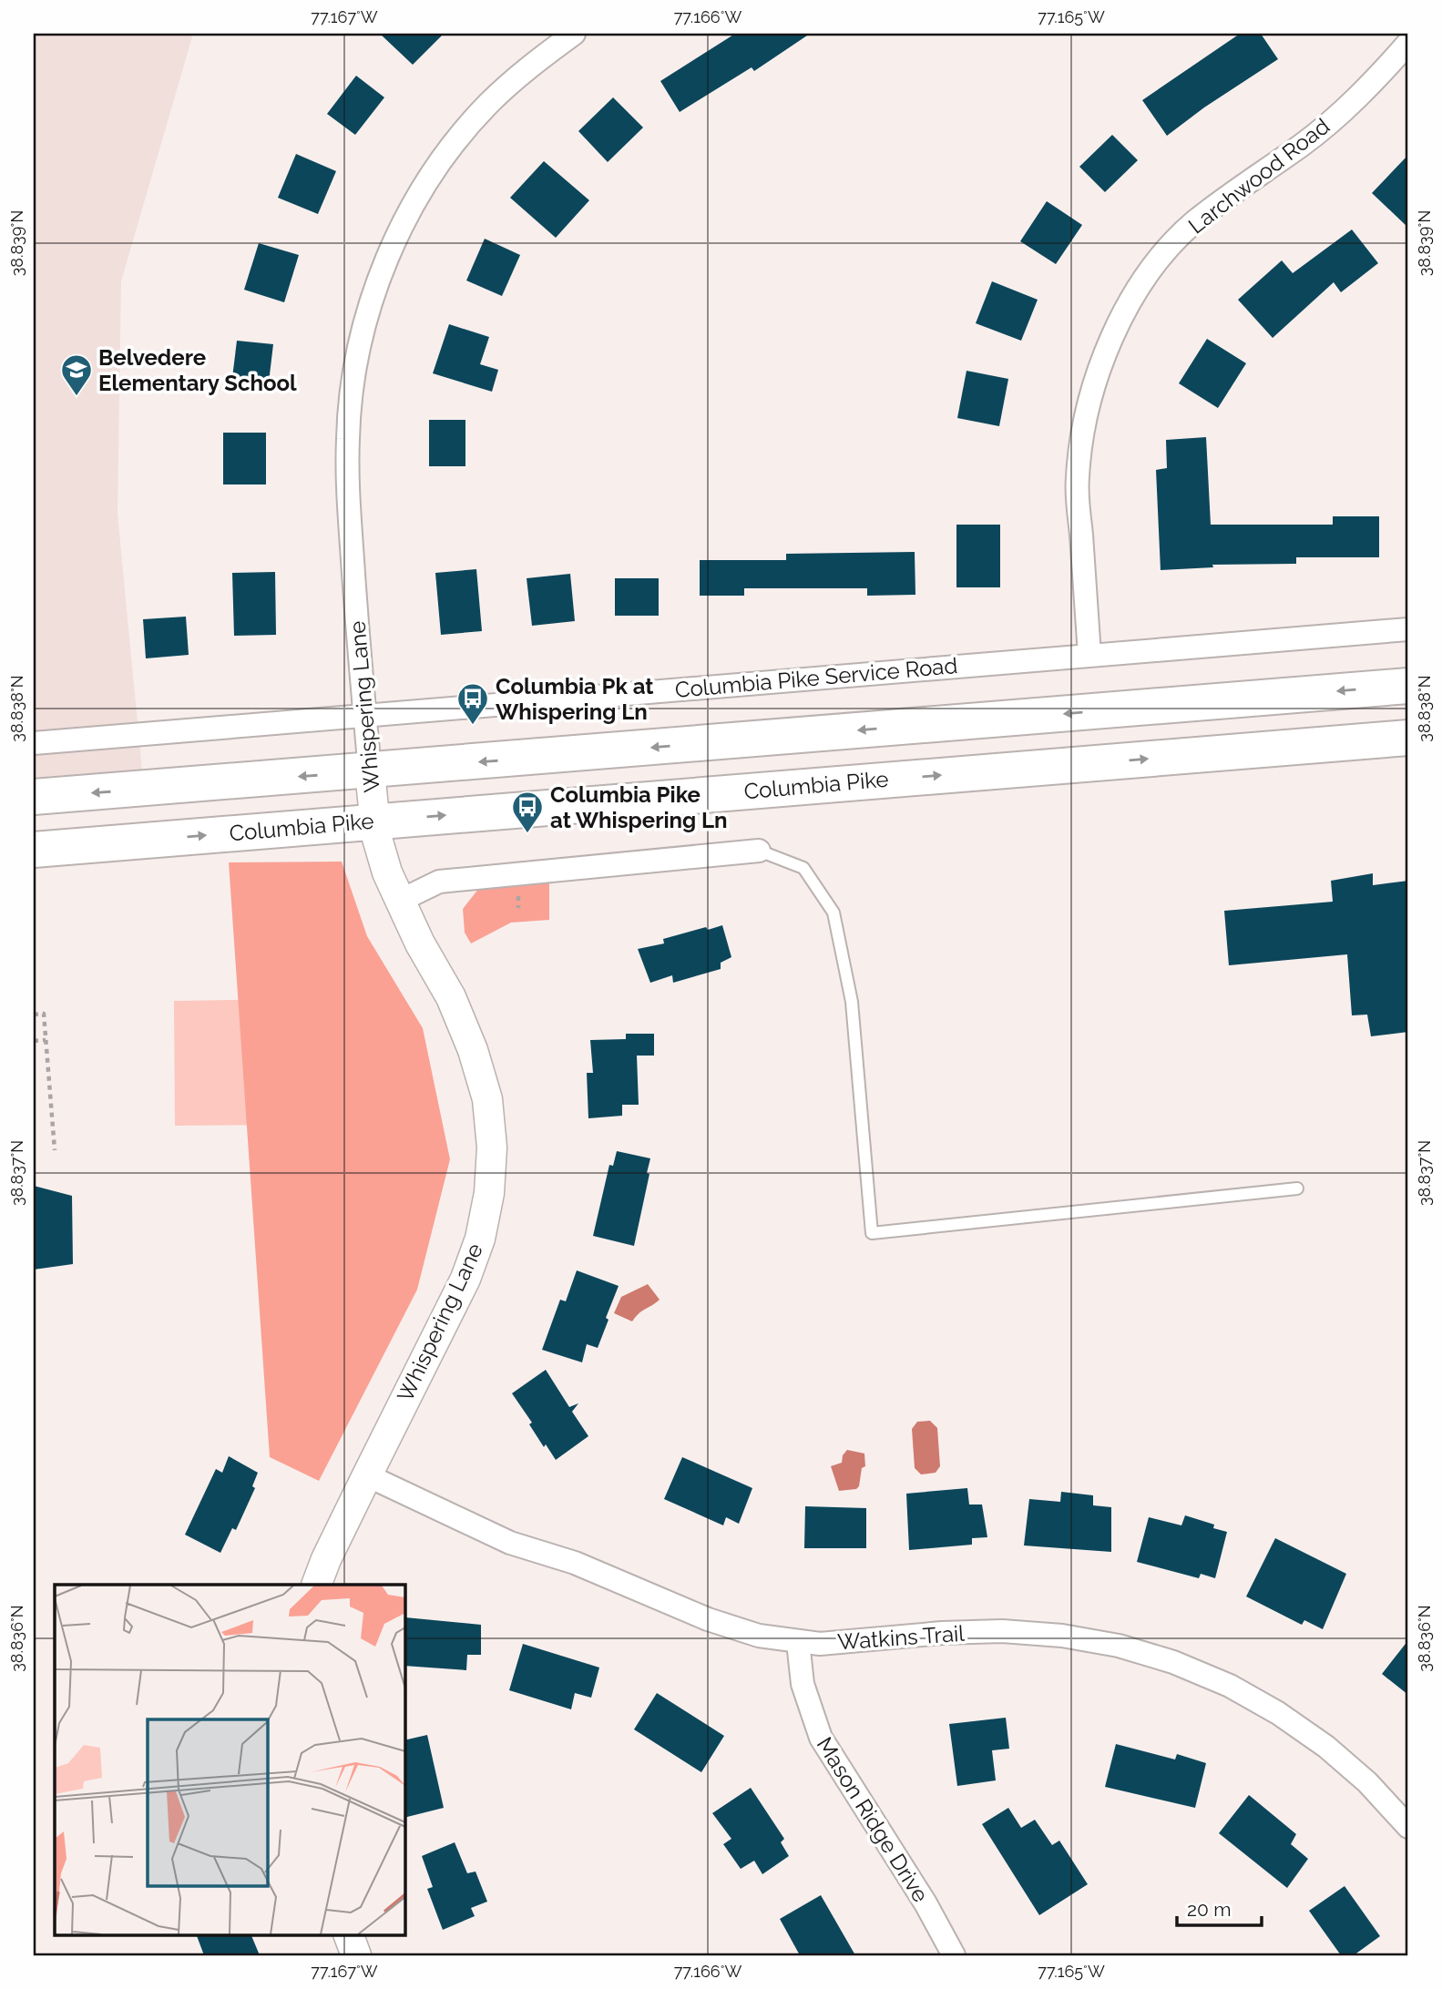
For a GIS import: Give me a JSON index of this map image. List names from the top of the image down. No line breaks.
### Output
{"streets":{"main road":["Columbia Pike"],"street":["Larchwood Road","Columbia Pike Service Road","Whispering Lane","Watkins Trail","Mason Ridge Drive"]},"crossings":[["Larchwood Road","Columbia Pike Service Road"],["Columbia Pike Service Road","Whispering Lane"],["Whispering Lane","Columbia Pike"],["Whispering Lane","Watkins Trail"],["Watkins Trail","Mason Ridge Drive"]],"places":{"school or university":["Belvedere Elementary School"],"bus stop":["Columbia Pk at Whispering Ln","Columbia Pike at Whispering Ln"]},"scale_bar":"20 m","coordinates":["77.167°W","77.166°W","77.165°W","38.839°N","38.838°N","38.837°N","38.836°N"]}
